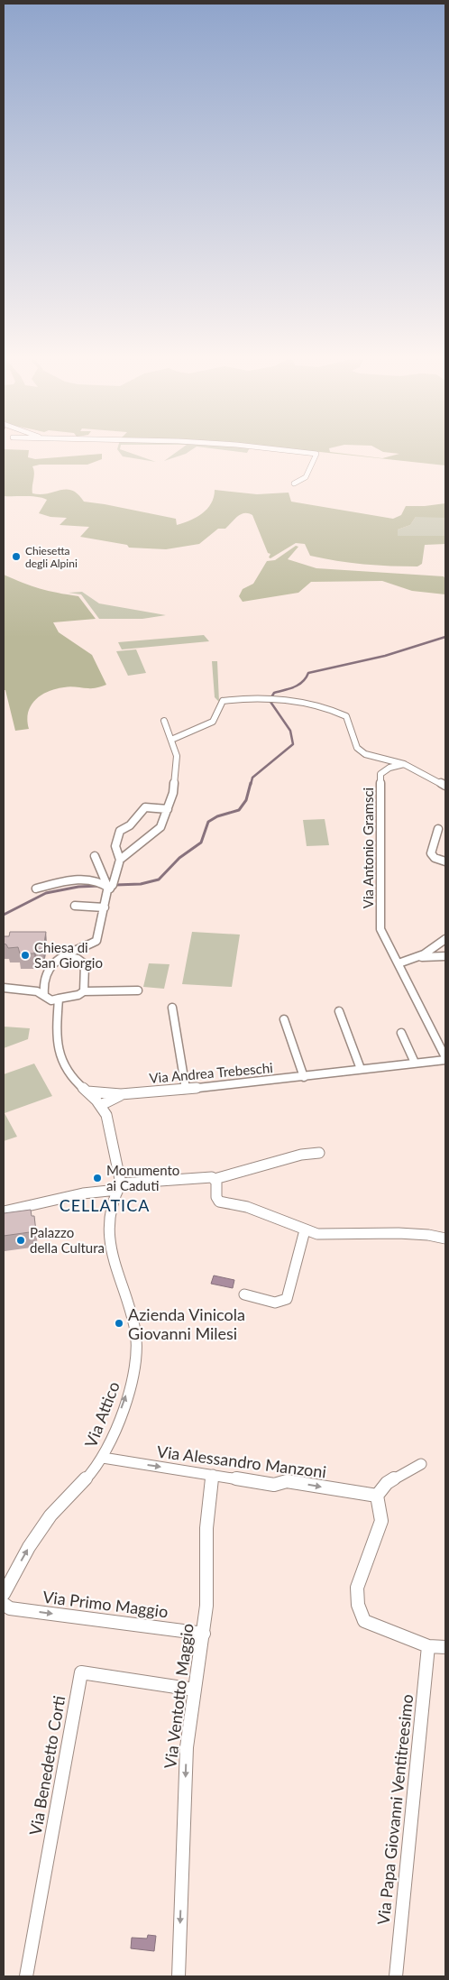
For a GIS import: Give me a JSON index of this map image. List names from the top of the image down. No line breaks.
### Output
{"streets":{"street":["Via Antonio Gramsci","Via Andrea Trebeschi","Via Attico","Via Alessandro Manzoni","Via Primo Maggio","Via Ventotto Maggio","Via Benedetto Corti","Via Papa Giovanni Ventitreesimo"]},"crossings":[["Via Antonio Gramsci","Via Andrea Trebeschi"],["Via Attico","Via Alessandro Manzoni"],["Via Alessandro Manzoni","Via Ventotto Maggio"],["Via Primo Maggio","Via Ventotto Maggio"],["Via Ventotto Maggio","Via Benedetto Corti"]],"one_way":["Via Attico","Via Alessandro Manzoni","Via Primo Maggio","Via Ventotto Maggio"],"districts":["CELLATICA"],"places":["Chiesetta degli Alpini","Chiesa di San Giorgio","Monumento ai Caduti","Palazzo della Cultura","Azienda Vinicola Giovanni Milesi"]}
